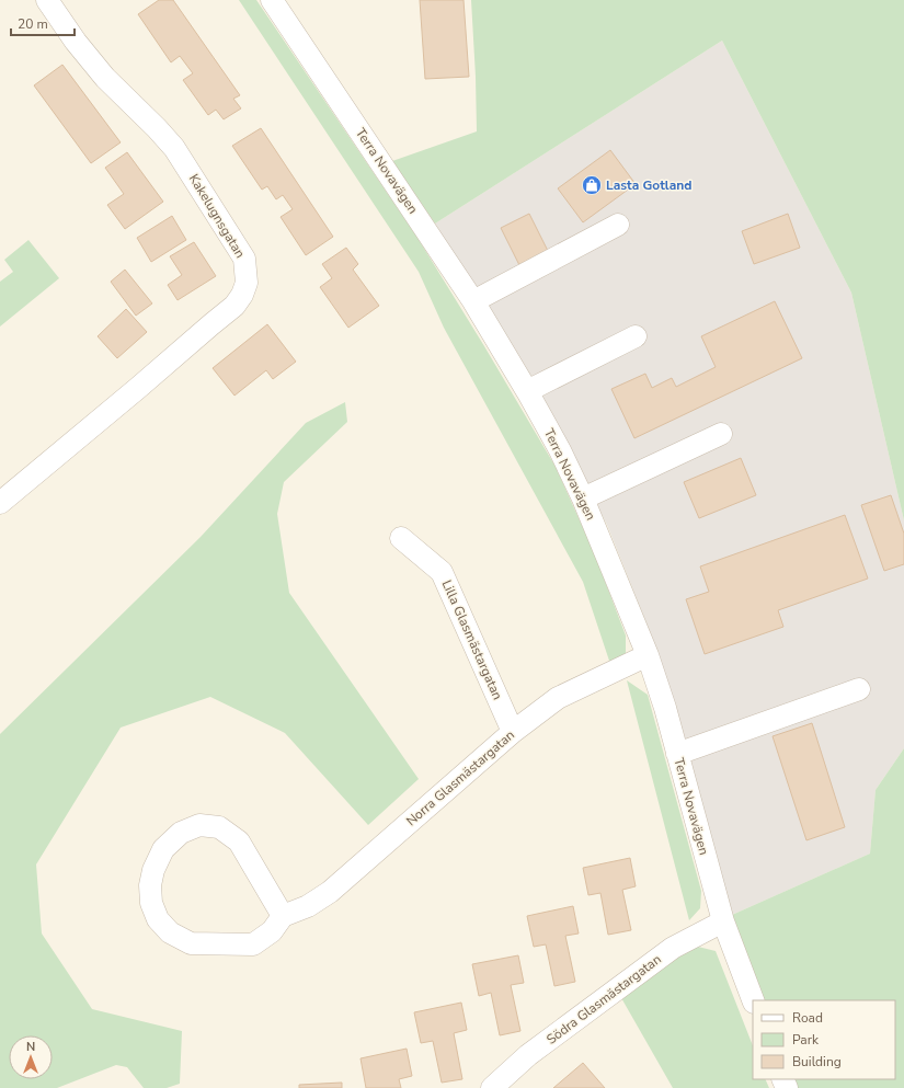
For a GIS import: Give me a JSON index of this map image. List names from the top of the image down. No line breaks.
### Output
{"streets":{"street":["Terra Novavägen","Kakelugnsgatan","Lilla Glasmästargatan","Norra Glasmästargatan","Södra Glasmästargatan"]},"crossings":[["Terra Novavägen","Norra Glasmästargatan"],["Terra Novavägen","Södra Glasmästargatan"],["Lilla Glasmästargatan","Norra Glasmästargatan"]],"places":{"shop":["Lasta Gotland"]},"legend":["Road","Park","Building"],"scale_bar":"20 m","north":"top"}
